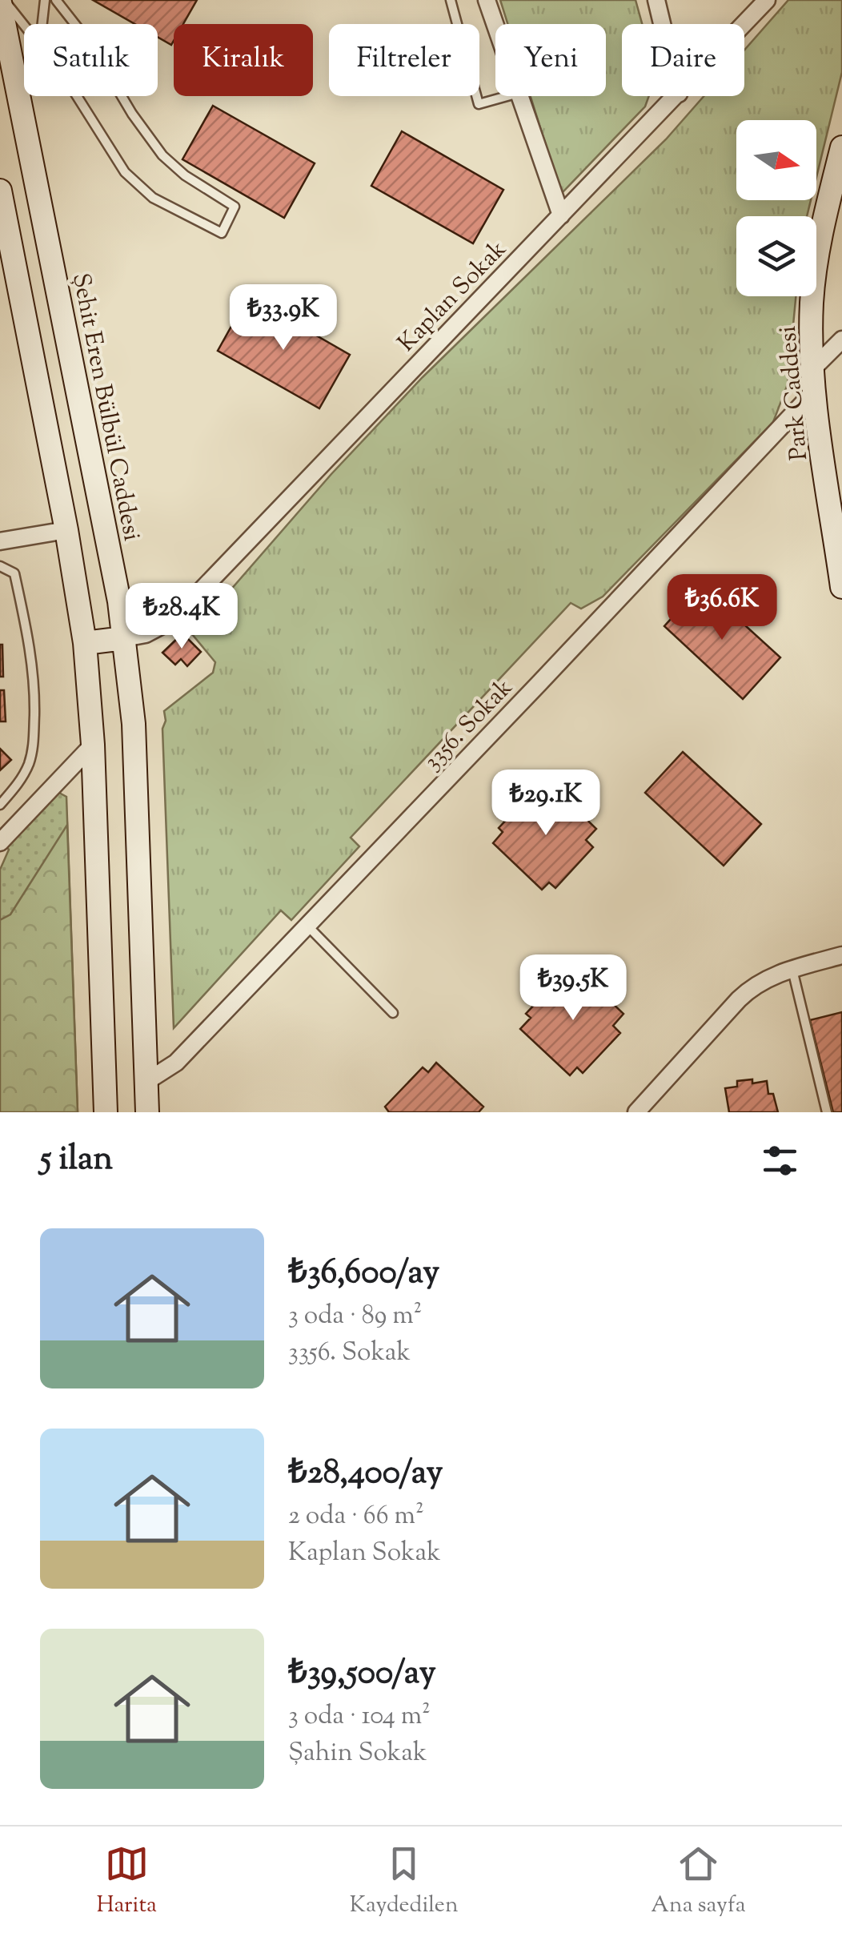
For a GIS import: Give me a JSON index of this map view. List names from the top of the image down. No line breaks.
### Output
{"streets":{"main road":["Park Caddesi","Şehit Eren Bülbül Caddesi"],"street":["Kaplan Sokak","3356. Sokak"]},"crossings":[["Kaplan Sokak","Şehit Eren Bülbül Caddesi"],["Park Caddesi","3356. Sokak"],["Şehit Eren Bülbül Caddesi","3356. Sokak"]],"north":"right","page":{"chip":["Satılık","Kiralık","Filtreler","Yeni","Daire"],"price":["₺33.9K","₺36.6K","₺28.4K","₺29.1K","₺39.5K"],"heading":"5 ilan","list":[{"name":"₺36,600/ay","note":"3 oda · 89 m² · 3356. Sokak"},{"name":"₺28,400/ay","note":"2 oda · 66 m² · Kaplan Sokak"},{"name":"₺39,500/ay","note":"3 oda · 104 m² · Şahin Sokak"}],"tabs":["Harita","Kaydedilen","Ana sayfa"]}}
